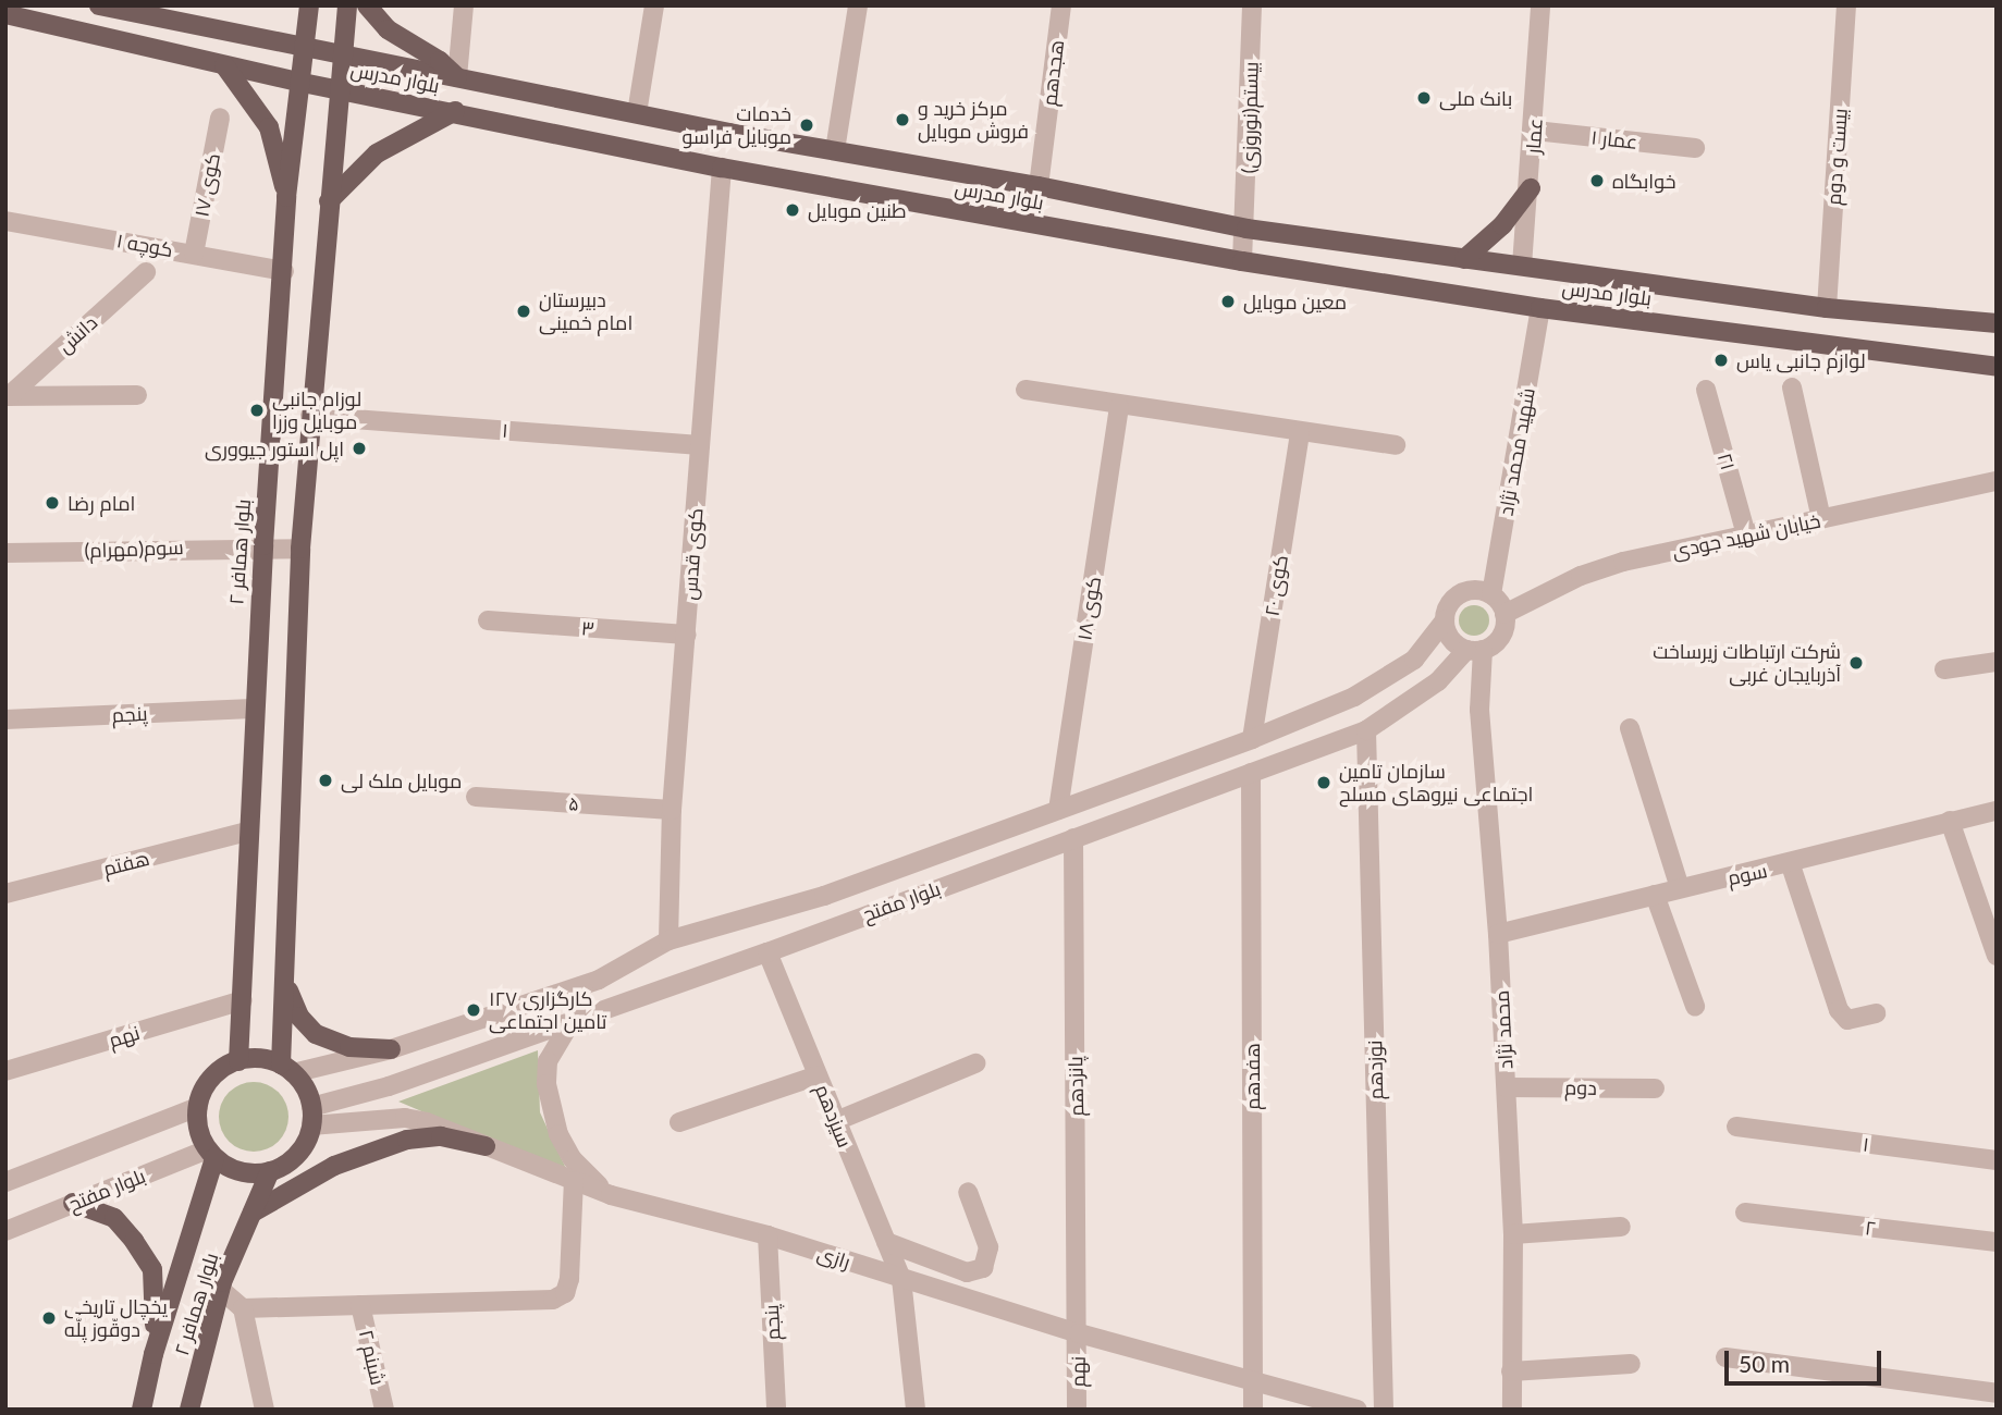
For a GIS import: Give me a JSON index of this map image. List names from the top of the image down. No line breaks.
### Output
{"streets":{"main road":["بلوار مدرس","بلوار همافر ۲"],"street":["هجدهم","بیستم(نوروزی)","عمار","عمار ۱","بیست و دوم","کوی ۱۷","کوچه ۱","دانش","۱","شهید محمد نژاد","۲۱","خیابان شهید جودی","سوم(مهرام)","کوی قدس","کوی ۲۰","کوی ۱۸","۳","پنجم","۵","هفتم","سوم","بلوار مفتح","محمد نژاد","نهم","نوزدهم","هفدهم","پانزدهم","دوم","سیزدهم","۲","رازی","شبنم ۲"]},"crossings":[["هجدهم","بلوار مدرس"],["بلوار مدرس","بیستم(نوروزی)"],["بلوار مدرس","عمار"],["بلوار مدرس","بیست و دوم"],["بلوار مدرس","شهید محمد نژاد"],["بلوار مدرس","بلوار همافر ۲"],["بلوار مدرس","کوی قدس"],["عمار","عمار ۱"],["کوی ۱۷","کوچه ۱"],["کوچه ۱","بلوار همافر ۲"],["۱","کوی قدس"],["شهید محمد نژاد","خیابان شهید جودی"],["شهید محمد نژاد","بلوار مفتح"],["شهید محمد نژاد","محمد نژاد"],["۲۱","خیابان شهید جودی"],["خیابان شهید جودی","بلوار مفتح"],["خیابان شهید جودی","محمد نژاد"],["سوم(مهرام)","بلوار همافر ۲"],["بلوار همافر ۲","پنجم"],["بلوار همافر ۲","هفتم"],["بلوار همافر ۲","بلوار مفتح"],["بلوار همافر ۲","نهم"],["بلوار همافر ۲","رازی"],["کوی قدس","۳"],["کوی قدس","۵"],["کوی قدس","بلوار مفتح"],["کوی ۲۰","بلوار مفتح"],["کوی ۱۸","بلوار مفتح"],["پنجم","رازی"],["سوم","محمد نژاد"],["بلوار مفتح","محمد نژاد"],["بلوار مفتح","نوزدهم"],["بلوار مفتح","هفدهم"],["بلوار مفتح","پانزدهم"],["بلوار مفتح","سیزدهم"],["بلوار مفتح","رازی"],["محمد نژاد","دوم"],["نهم","پانزدهم"],["نهم","رازی"],["هفدهم","رازی"],["پانزدهم","رازی"],["سیزدهم","رازی"]],"places":["بانک ملی","مرکز خرید و فروش موبایل","خدمات موبایل فراسو","خوابگاه","طنین موبایل","معین موبایل","دبیرستان امام خمینی","لوازم جانبی یاس","لوزام جانبی موبایل وزرا","اپل استور جيووری","امام رضا","شرکت ارتباطات زیرساخت آذربایجان غربی","موبایل ملک لی","سازمان تامین اجتماعی نیروهای مسلح","کارگزاری ۱۲۷ تامین اجتماعی","یخچال تاریخی دوقّوز پلّه"],"scale_bar":"50 m"}
